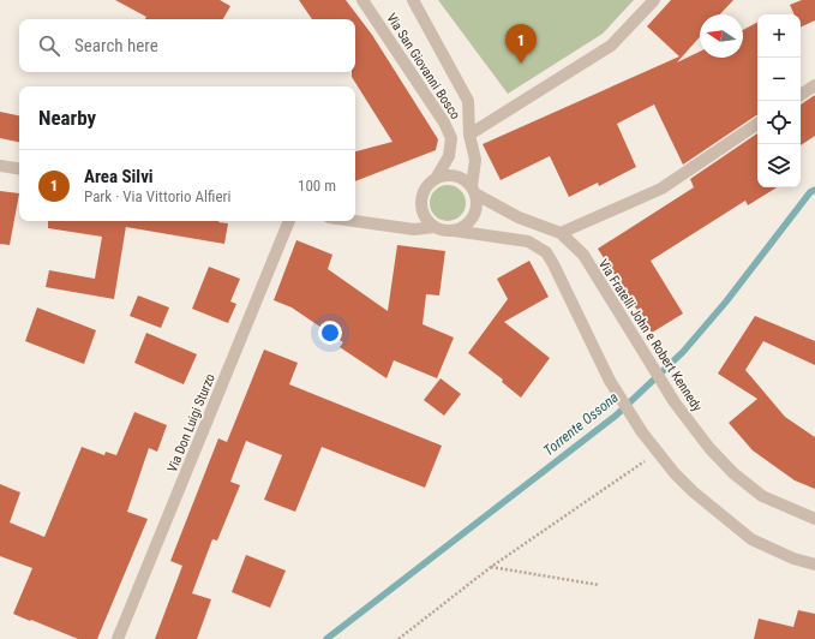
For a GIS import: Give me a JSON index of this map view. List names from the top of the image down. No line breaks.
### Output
{"streets":{"street":["Via San Giovanni Bosco","Via Fratelli John e Robert Kennedy","Via Don Luigi Sturzo"]},"crossings":[["Via San Giovanni Bosco","Via Fratelli John e Robert Kennedy"]],"water":["Torrente Ossona"],"north":"left","page":{"map_buttons":["+","−"],"search":"Search here","pins":"1","heading":"Nearby","list":[{"mark":"1","name":"Area Silvi","note":"Park · Via Vittorio Alfieri","value":"100 m"}]}}
